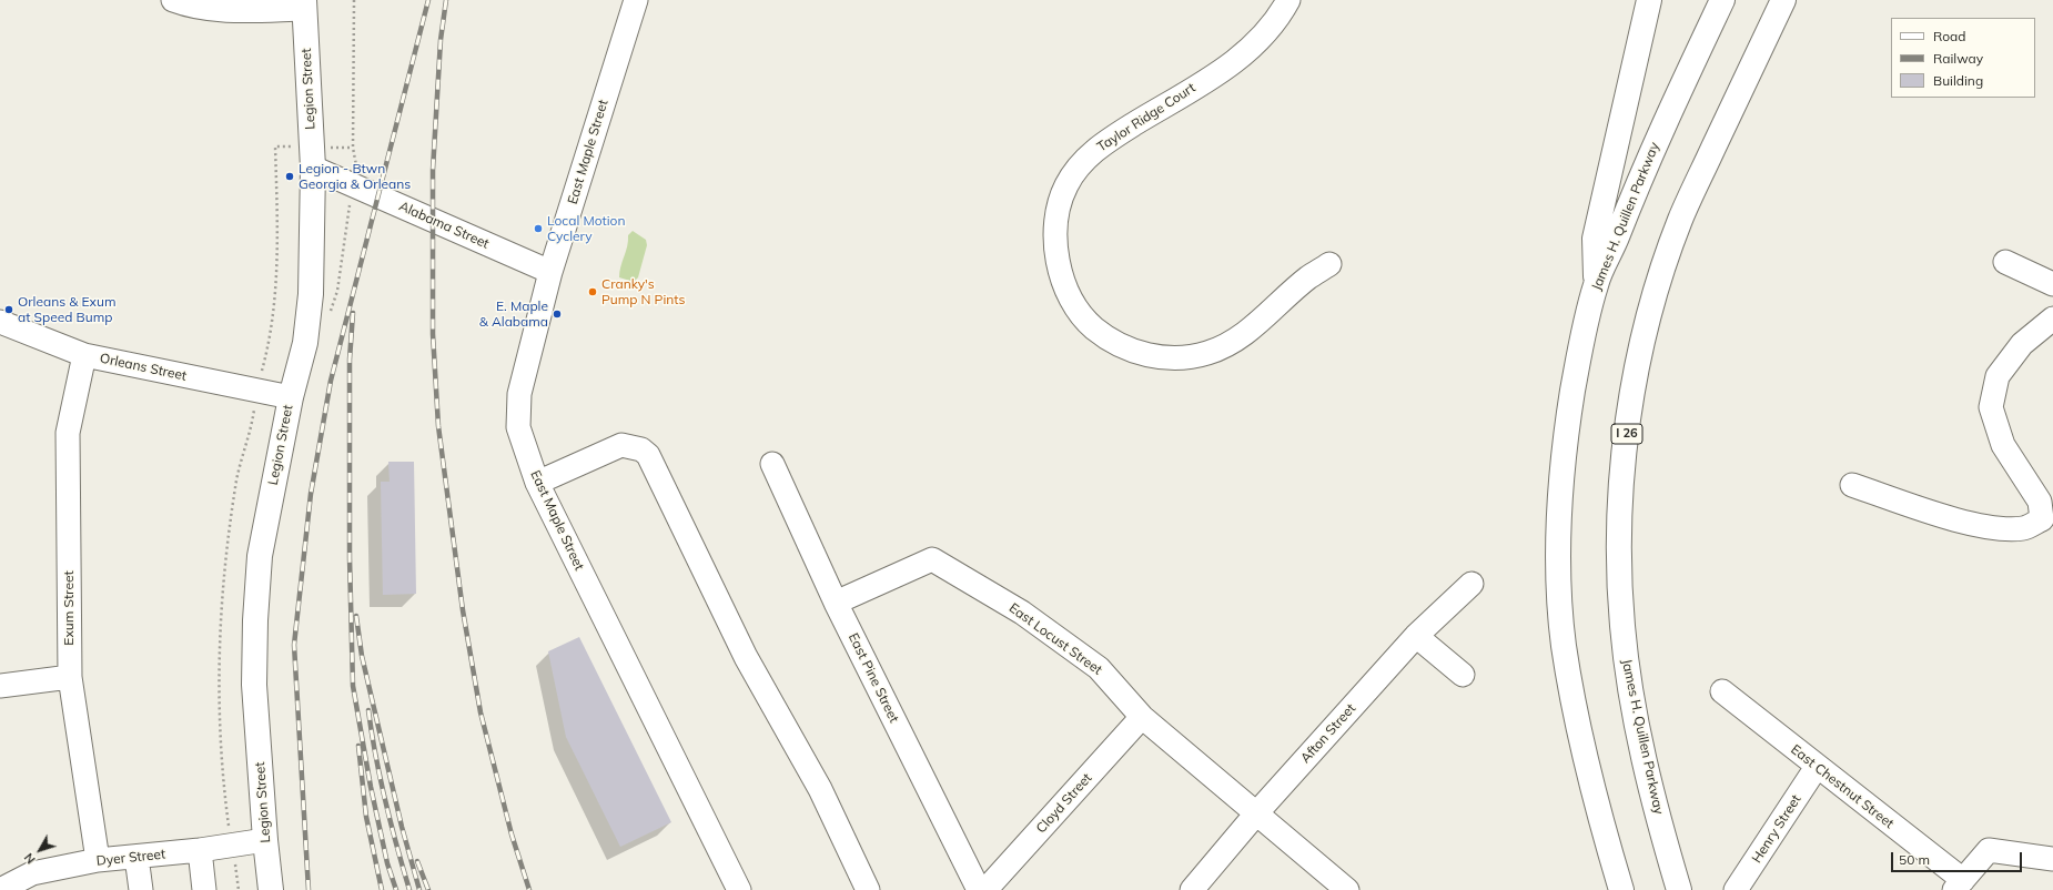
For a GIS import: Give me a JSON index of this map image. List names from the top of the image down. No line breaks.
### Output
{"streets":{"main road":["Legion Street","James H. Quillen Parkway","I 26"],"street":["Taylor Ridge Court","East Maple Street","Alabama Street","Orleans Street","Exum Street","East Locust Street","East Pine Street","Afton Street","East Chestnut Street","Cloyd Street","Henry Street","Dyer Street"]},"crossings":[["Legion Street","Alabama Street"],["Legion Street","Orleans Street"],["Legion Street","Dyer Street"],["East Maple Street","Alabama Street"],["Orleans Street","Exum Street"],["Exum Street","Dyer Street"],["East Locust Street","East Pine Street"],["East Locust Street","Afton Street"],["East Locust Street","Cloyd Street"],["East Chestnut Street","Henry Street"]],"places":["Legion - Btwn Georgia & Orleans","Local Motion Cyclery","Cranky's Pump N Pints","Orleans & Exum at Speed Bump","E. Maple & Alabama"],"legend":["Road","Railway","Building"],"scale_bar":"50 m","north":"bottom left"}
